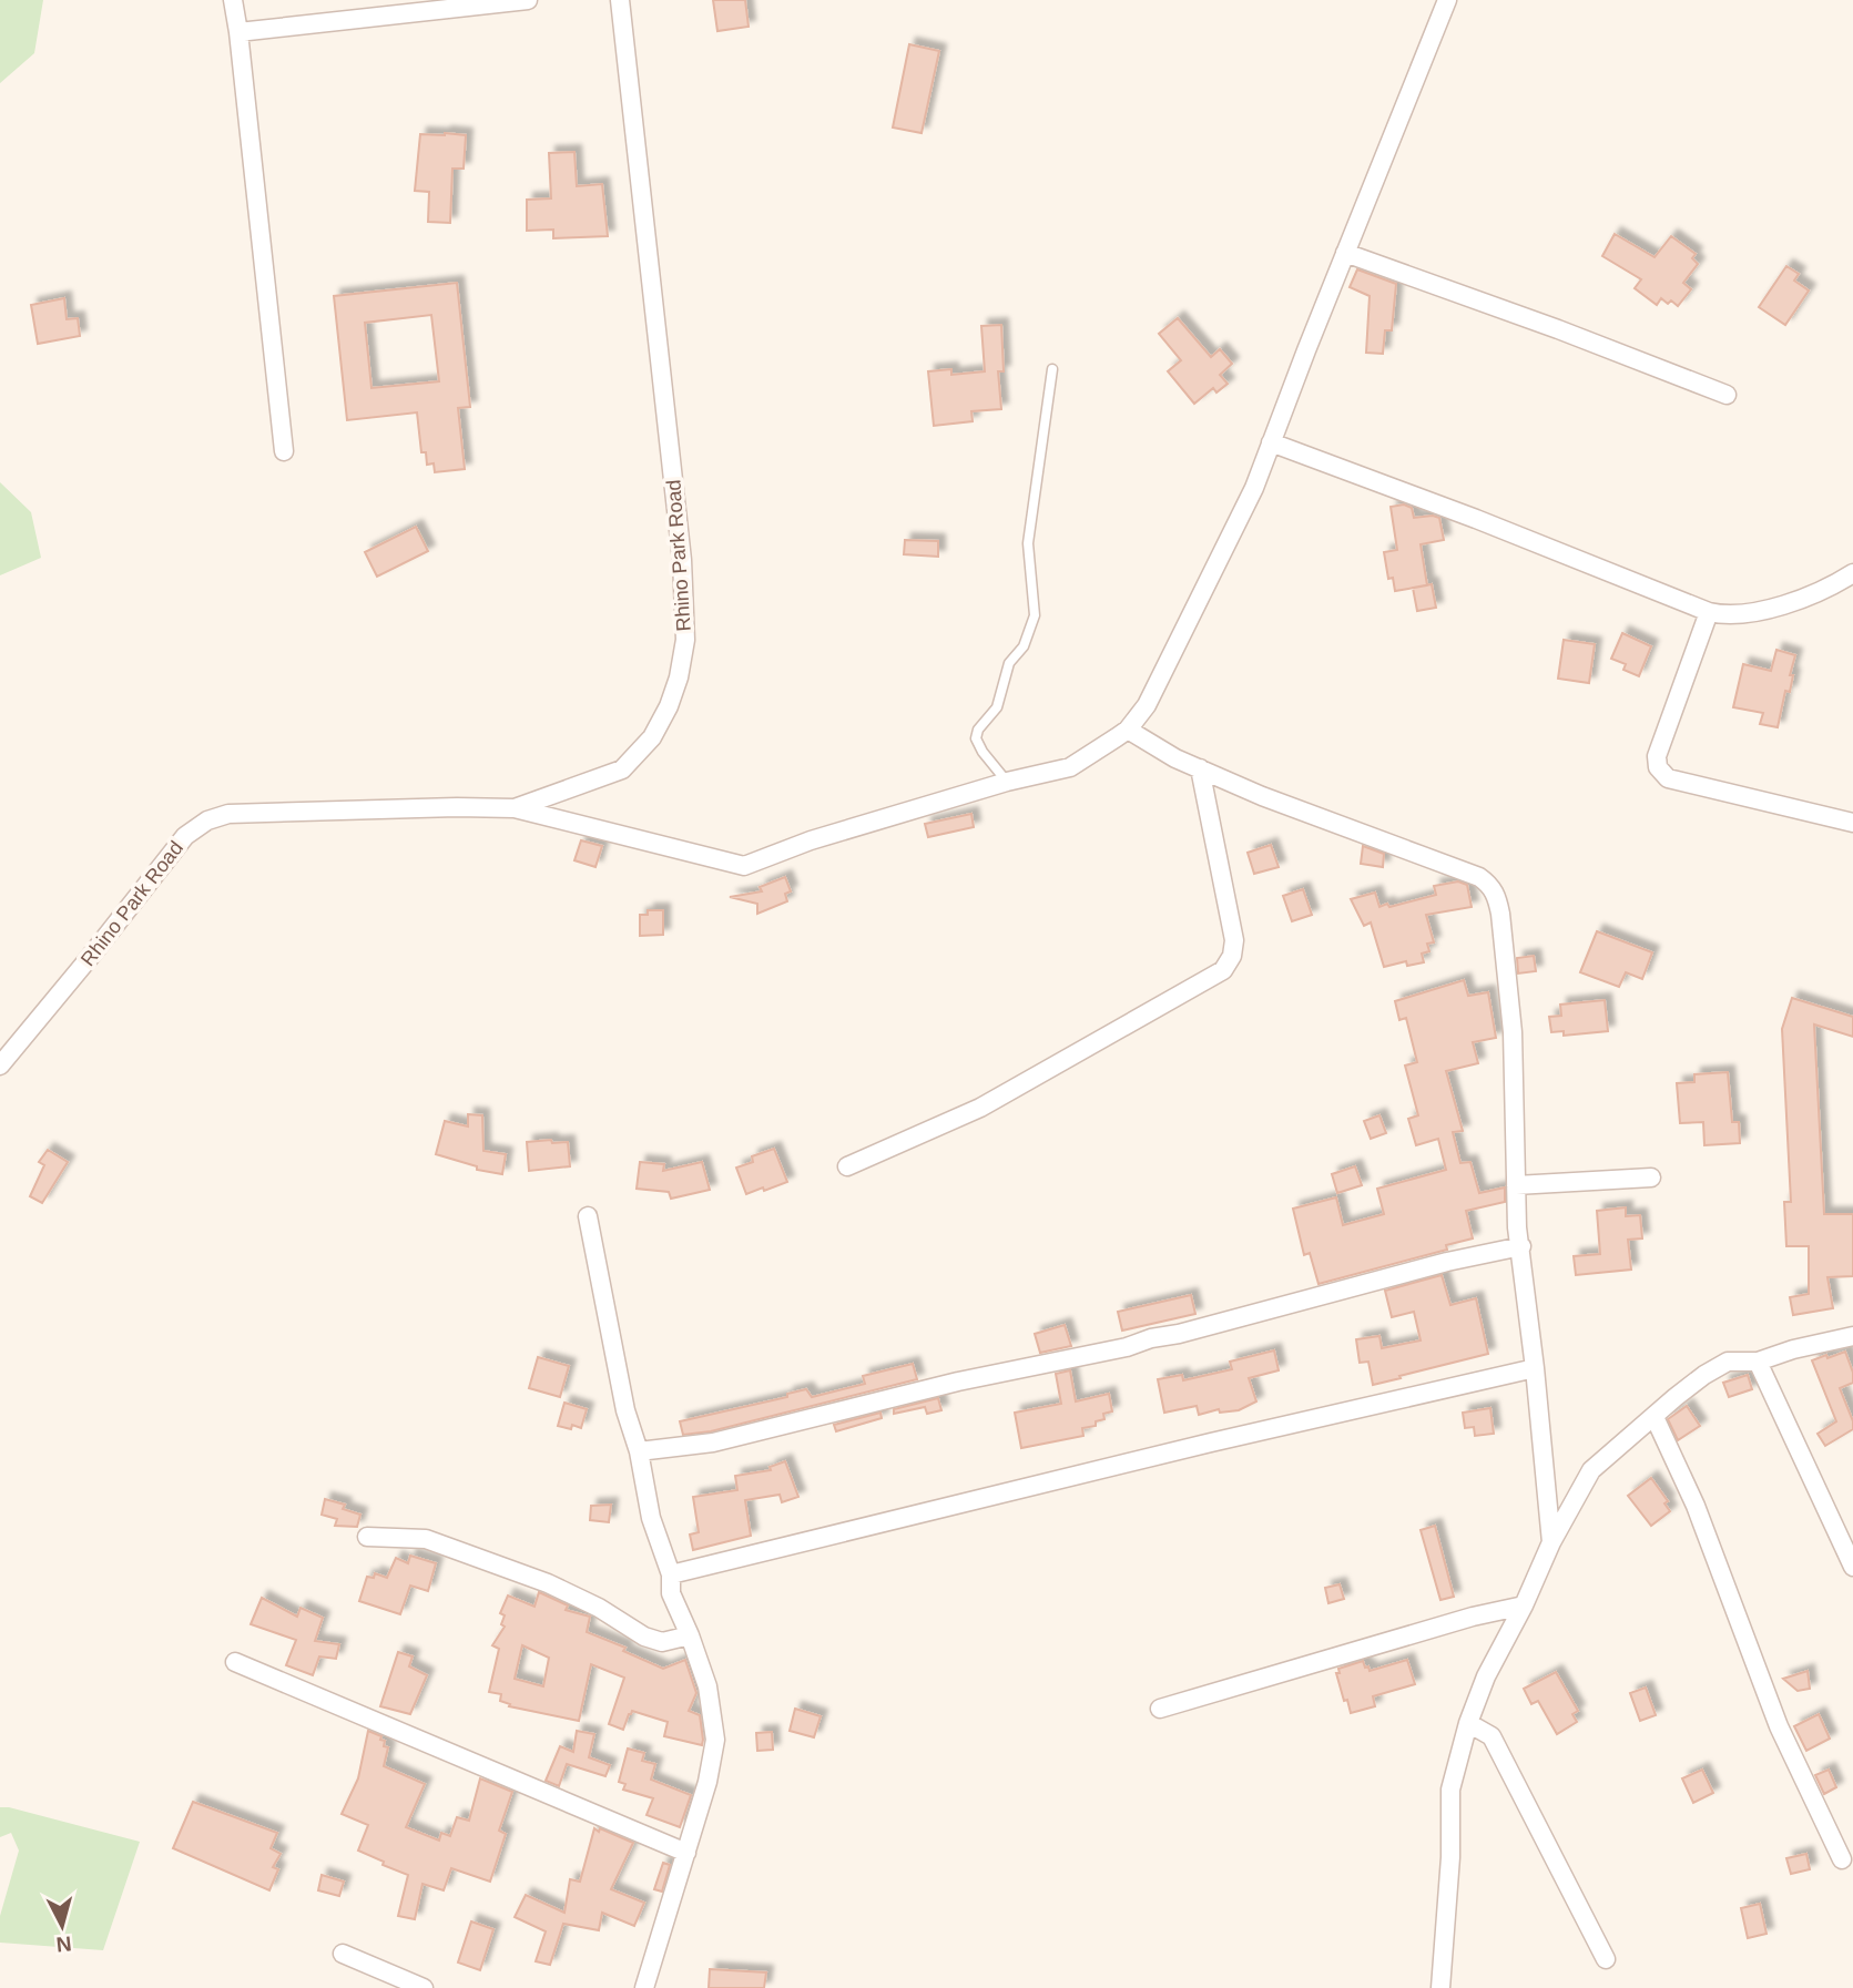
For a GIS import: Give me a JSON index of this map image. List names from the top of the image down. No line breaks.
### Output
{"streets":{"street":["Rhino Park Road"]},"north":"bottom"}
